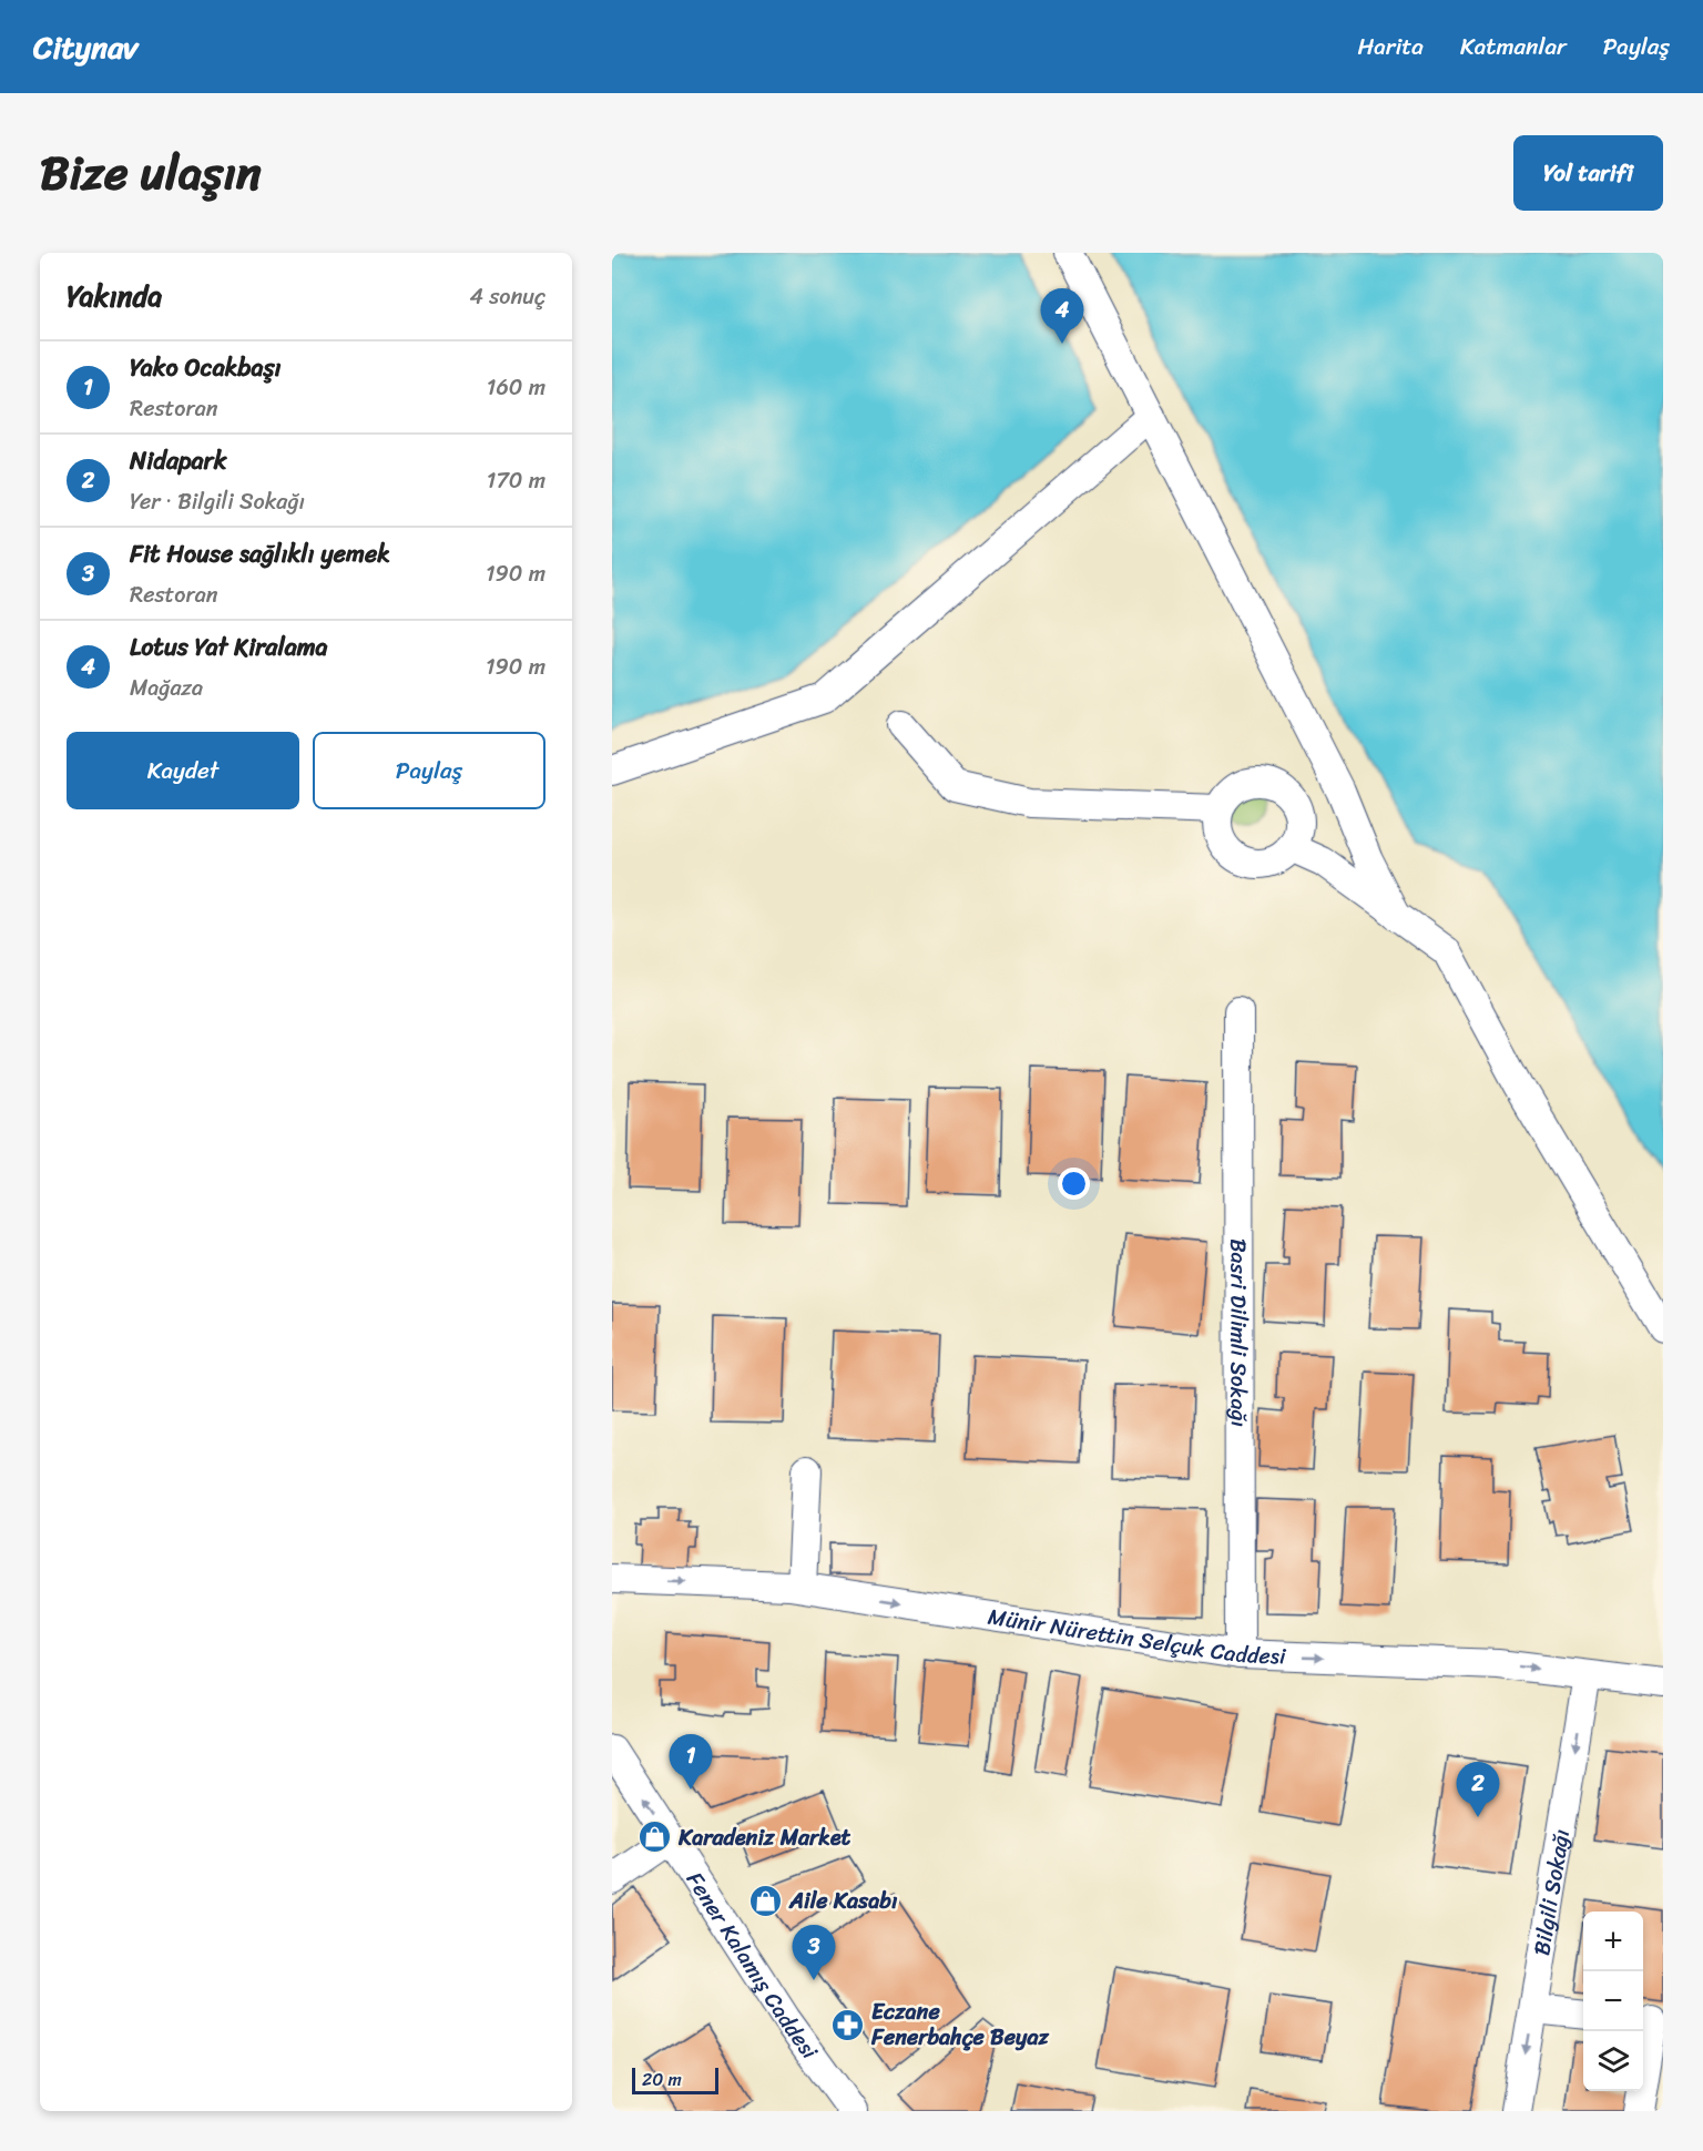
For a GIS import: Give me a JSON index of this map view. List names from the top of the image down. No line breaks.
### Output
{"streets":{"street":["Basri Dilimli Sokağı","Münir Nürettin Selçuk Caddesi","Bilgili Sokağı","Fener Kalamış Caddesi"]},"crossings":[["Basri Dilimli Sokağı","Münir Nürettin Selçuk Caddesi"],["Münir Nürettin Selçuk Caddesi","Bilgili Sokağı"]],"one_way":["Münir Nürettin Selçuk Caddesi","Bilgili Sokağı"],"places":{"shop":["Karadeniz Market","Aile Kasabı"],"pharmacy":["Eczane Fenerbahçe Beyaz"]},"scale_bar":"20 m","page":{"header":"Citynav","nav":["Harita","Katmanlar","Paylaş"],"title":"Bize ulaşın","buttons":["Yol tarifi",["Kaydet","Paylaş"]],"heading":["Yakında","4 sonuç"],"pins":["4","1","2","3"],"list":[{"mark":"1","name":"Yako Ocakbaşı","note":"Restoran","value":"160 m"},{"mark":"2","name":"Nidapark","note":"Yer · Bilgili Sokağı","value":"170 m"},{"mark":"3","name":"Fit House sağlıklı yemek","note":"Restoran","value":"190 m"},{"mark":"4","name":"Lotus Yat Kiralama","note":"Mağaza","value":"190 m"}],"map_buttons":["+","−"],"scale":"20 m"}}
